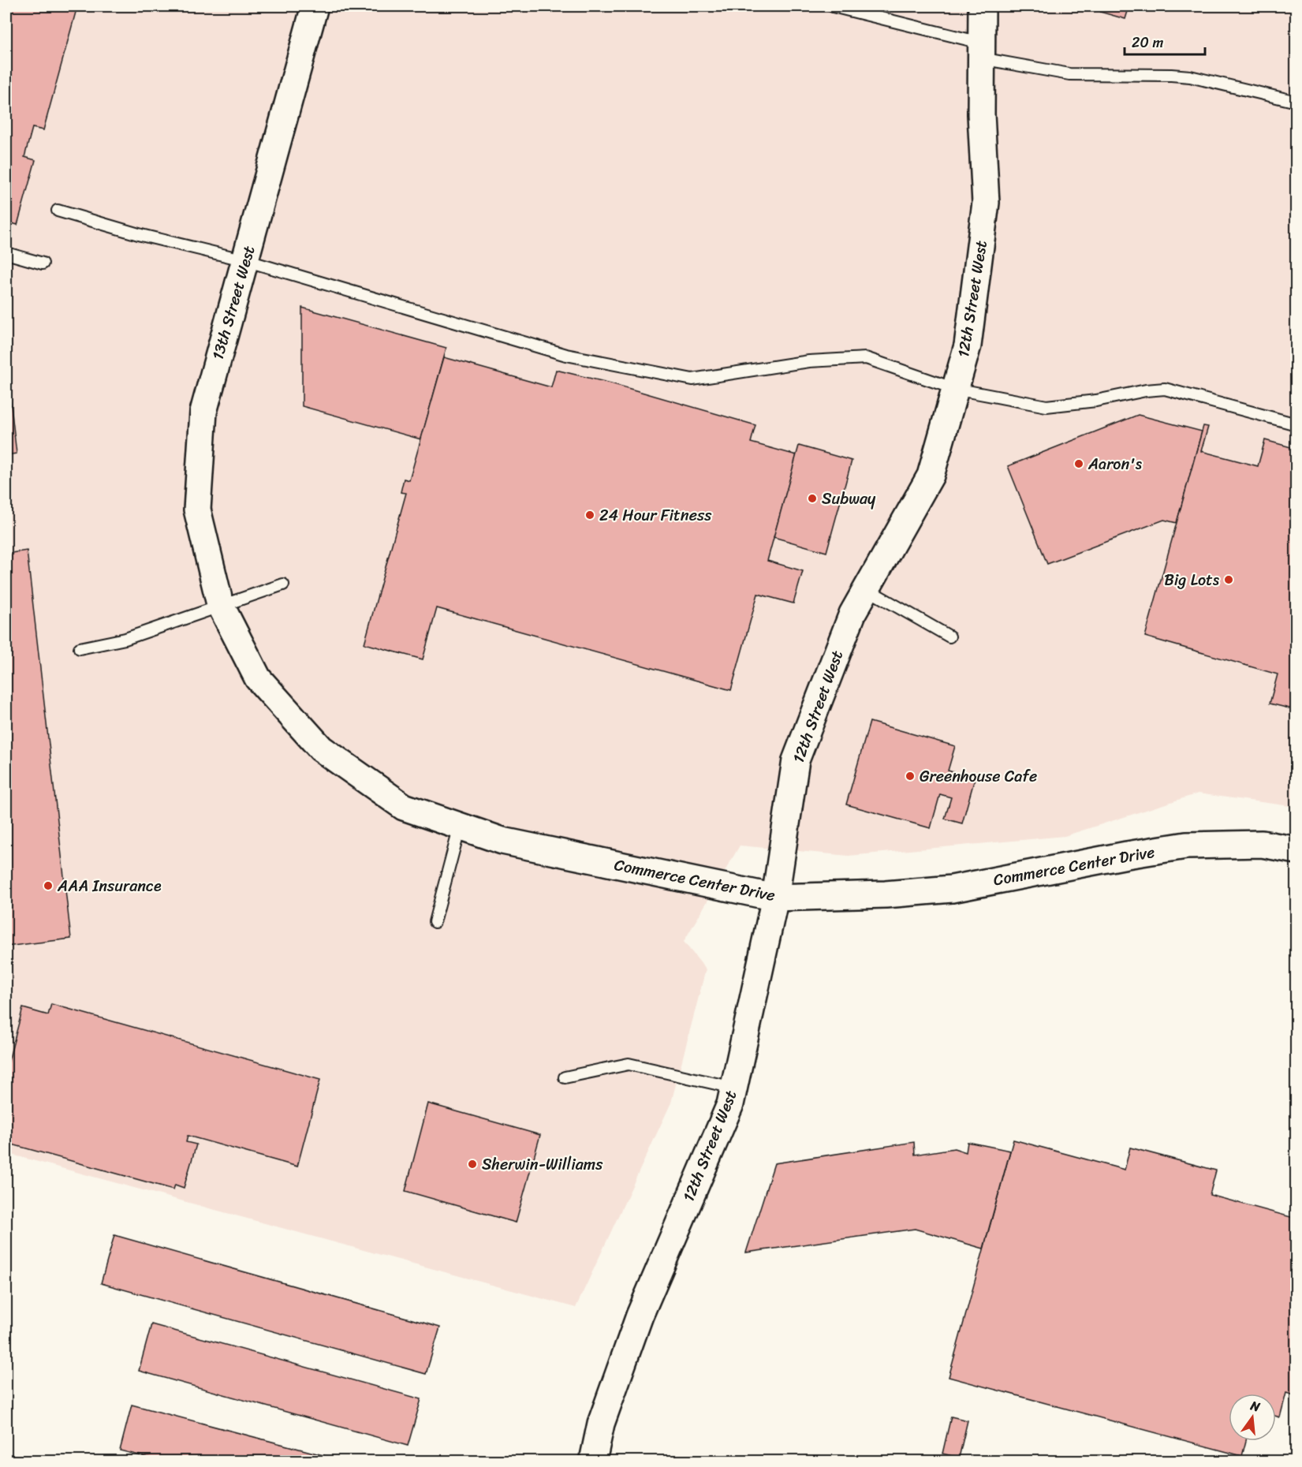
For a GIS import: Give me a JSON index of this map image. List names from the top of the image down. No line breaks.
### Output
{"streets":{"street":["12th Street West","13th Street West","Commerce Center Drive"]},"crossings":[["12th Street West","Commerce Center Drive"],["13th Street West","Commerce Center Drive"]],"places":["Aaron's","Subway","24 Hour Fitness","Big Lots","Greenhouse Cafe","AAA Insurance","Sherwin-Williams"],"scale_bar":"20 m","north":"top"}
